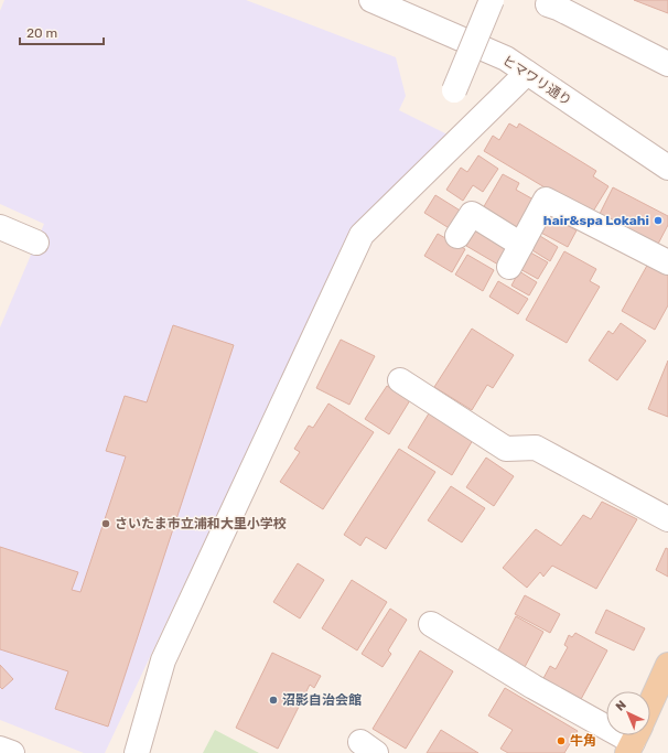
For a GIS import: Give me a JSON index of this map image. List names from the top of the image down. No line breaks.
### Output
{"streets":{"street":["ヒマワリ通り"]},"places":["hair&spa Lokahi","さいたま市立浦和大里小学校","沼影自治会館","牛角"],"scale_bar":"20 m","north":"top left"}
